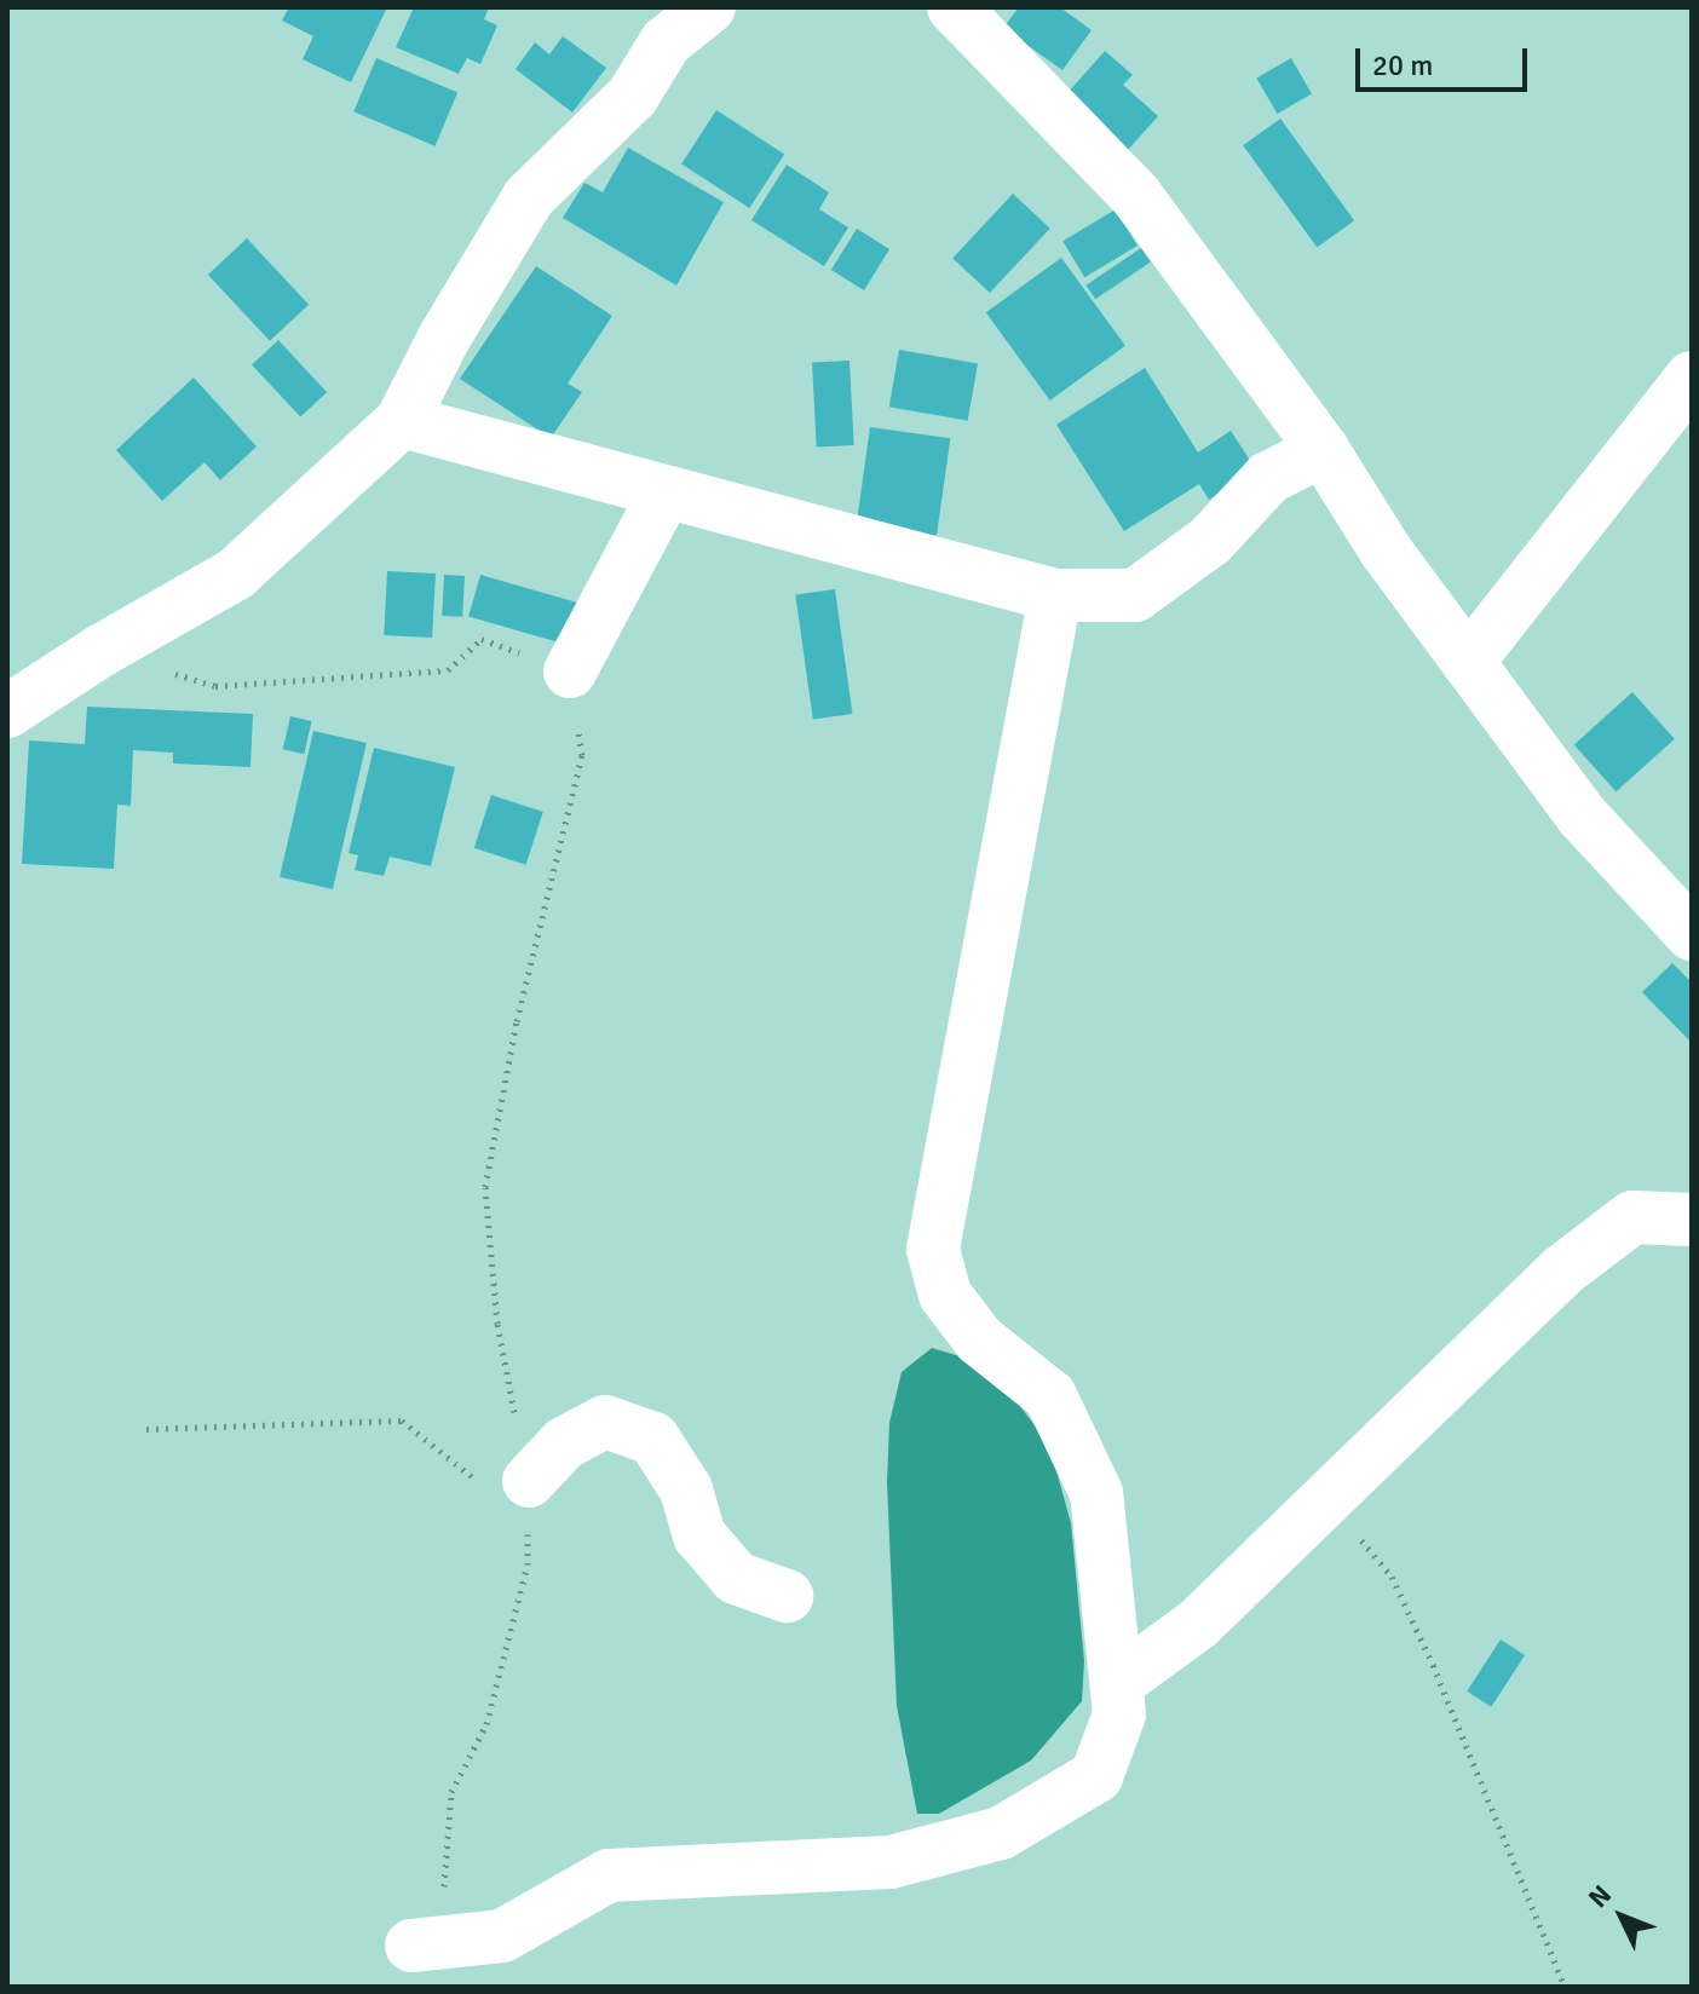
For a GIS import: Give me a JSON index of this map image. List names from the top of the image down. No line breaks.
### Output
{"scale_bar":"20 m","north":"top left"}
